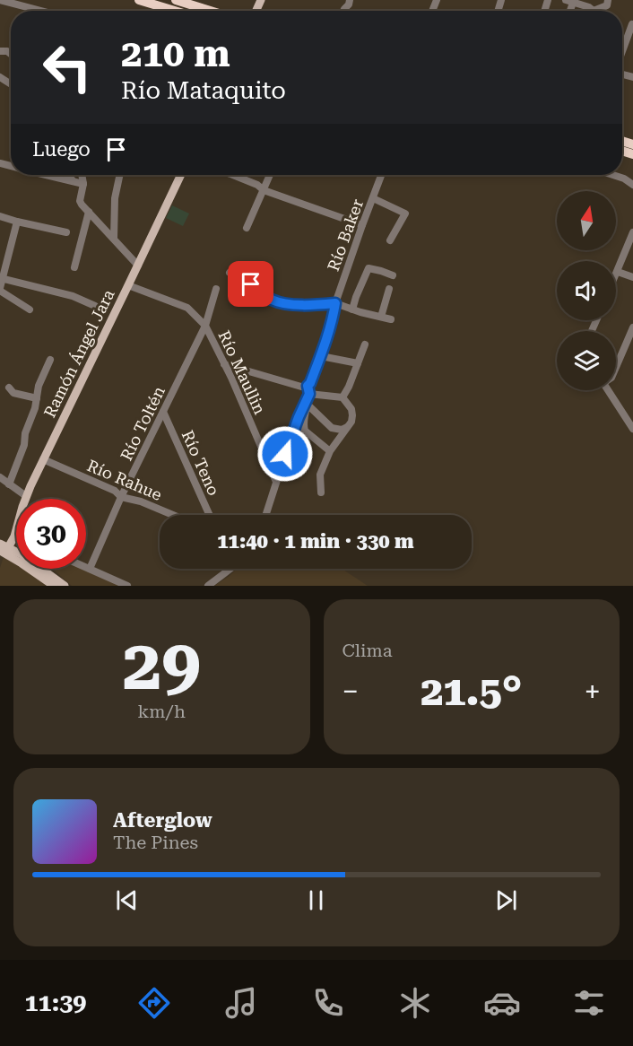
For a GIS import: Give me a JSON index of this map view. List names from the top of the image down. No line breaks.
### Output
{"streets":{"main road":["Ramón Ángel Jara"],"street":["Río Baker","Río Maullin","Río Toltén","Río Teno","Río Rahue"]},"crossings":[["Ramón Ángel Jara","Río Maullin"],["Ramón Ángel Jara","Río Rahue"],["Río Maullin","Río Toltén"],["Río Toltén","Río Teno"],["Río Toltén","Río Rahue"]],"north":"top","page":{"turn":["210 m","Río Mataquito"],"then":"Luego","limit":"30","trip":"11:40 · 1 min · 330 m","tile":[["29","km/h"],"Clima"],"heat":["−","21.5°","+"],"song":["Afterglow","The Pines"],"tabs":"11:39"}}
